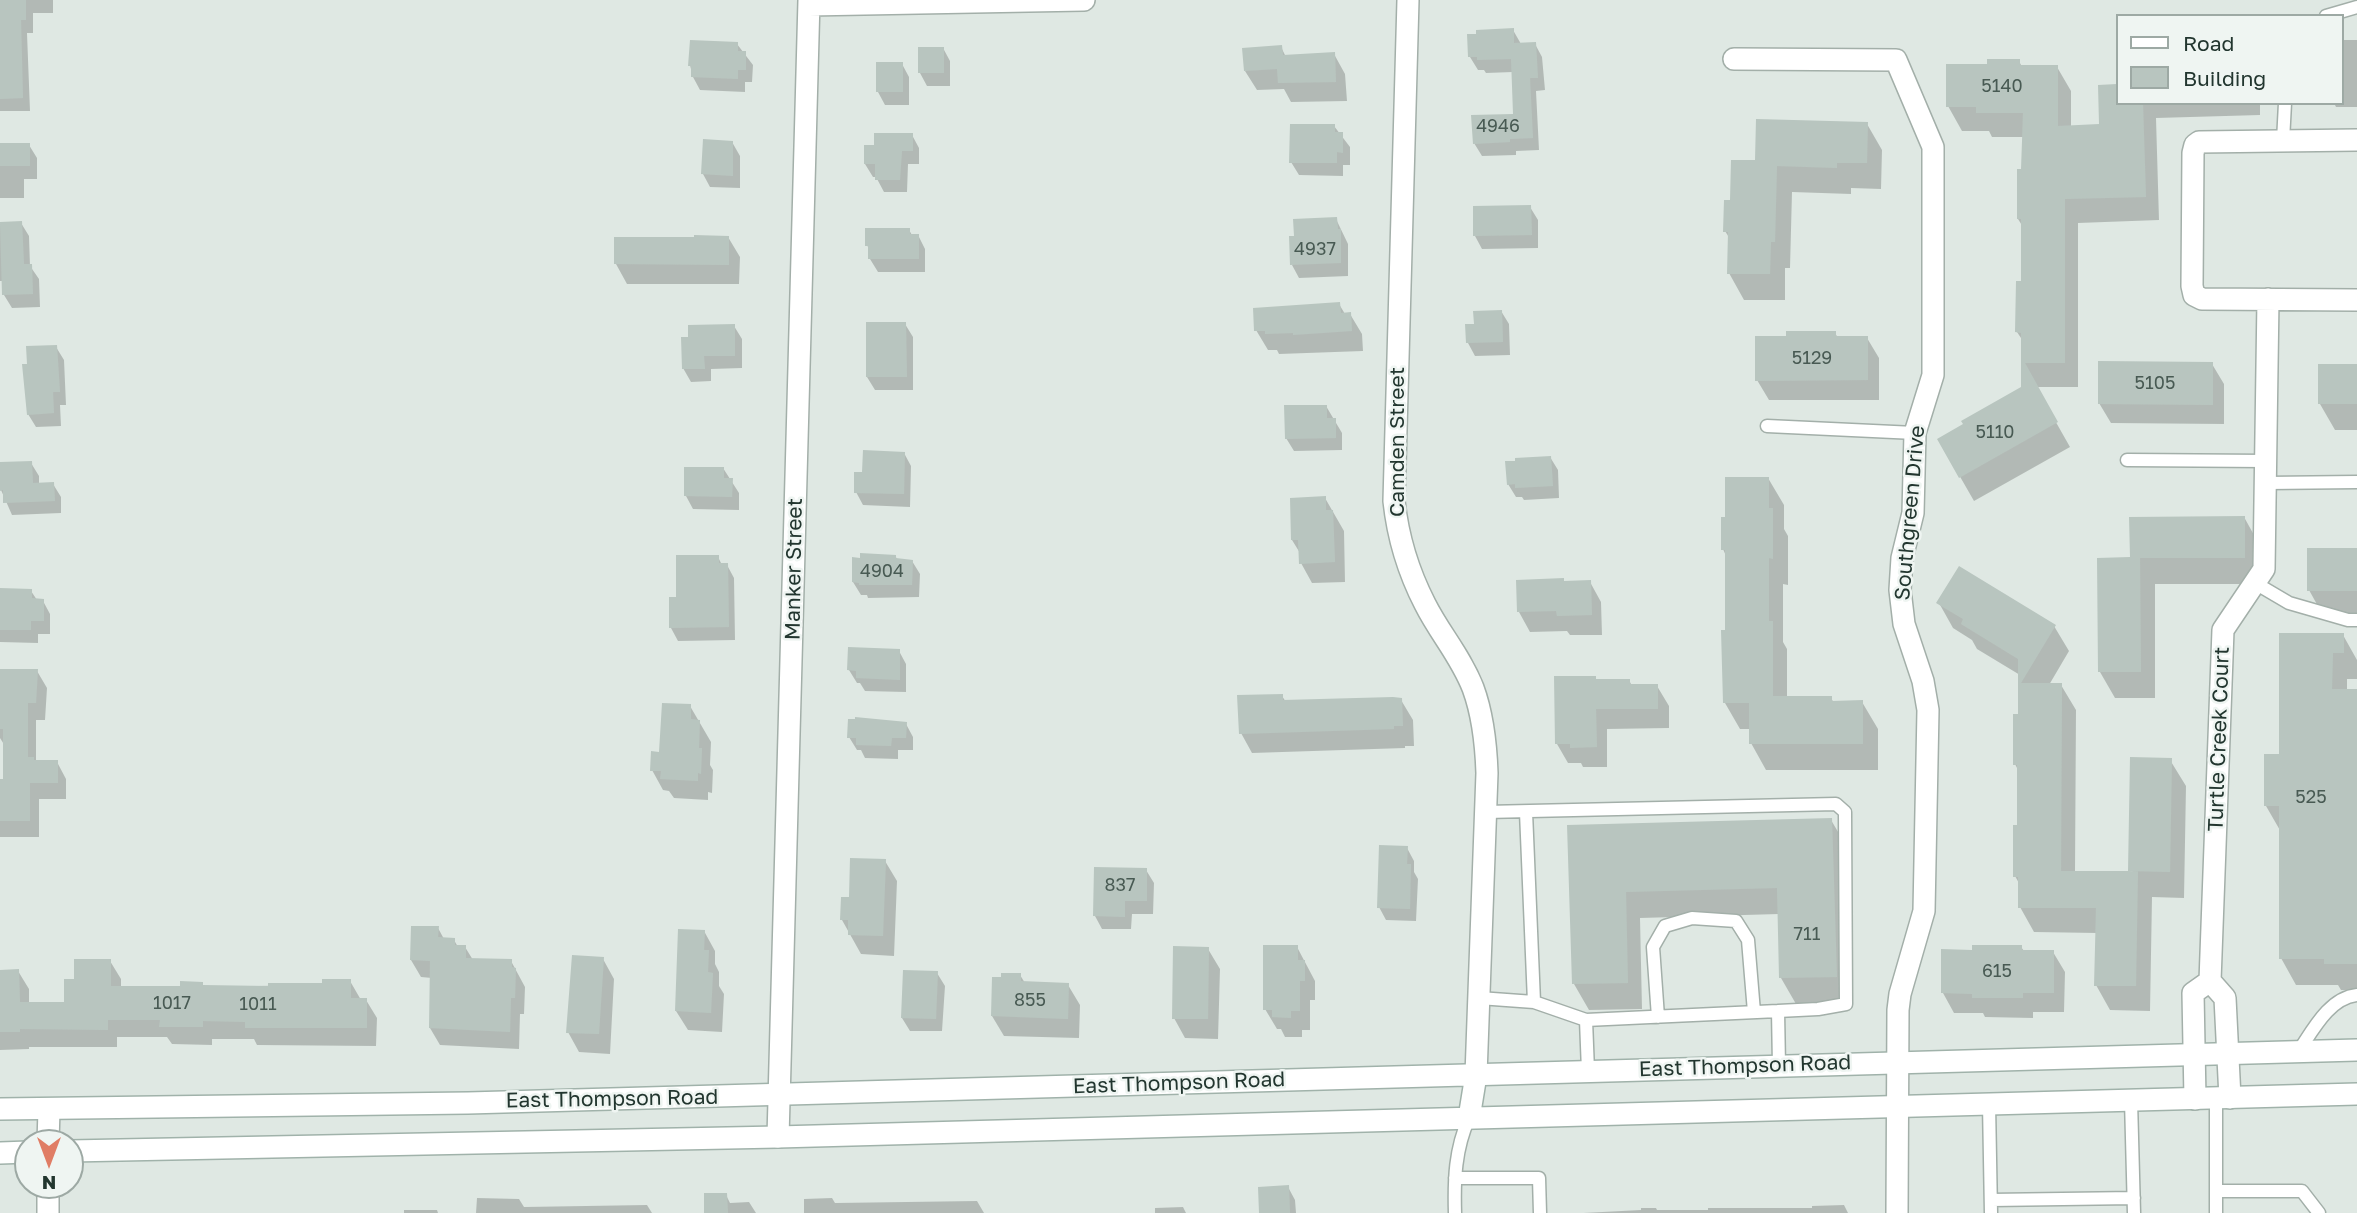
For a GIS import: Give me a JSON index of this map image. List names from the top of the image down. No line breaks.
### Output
{"streets":{"street":["Camden Street","Southgreen Drive","Manker Street","Turtle Creek Court","East Thompson Road"]},"crossings":[["Camden Street","East Thompson Road"],["Southgreen Drive","East Thompson Road"],["Manker Street","East Thompson Road"]],"house_numbers":["5140","4946","4937","5129","5105","5110","4904","525","837","711","615","855","1017","1011"],"legend":["Road","Building"],"north":"bottom"}
